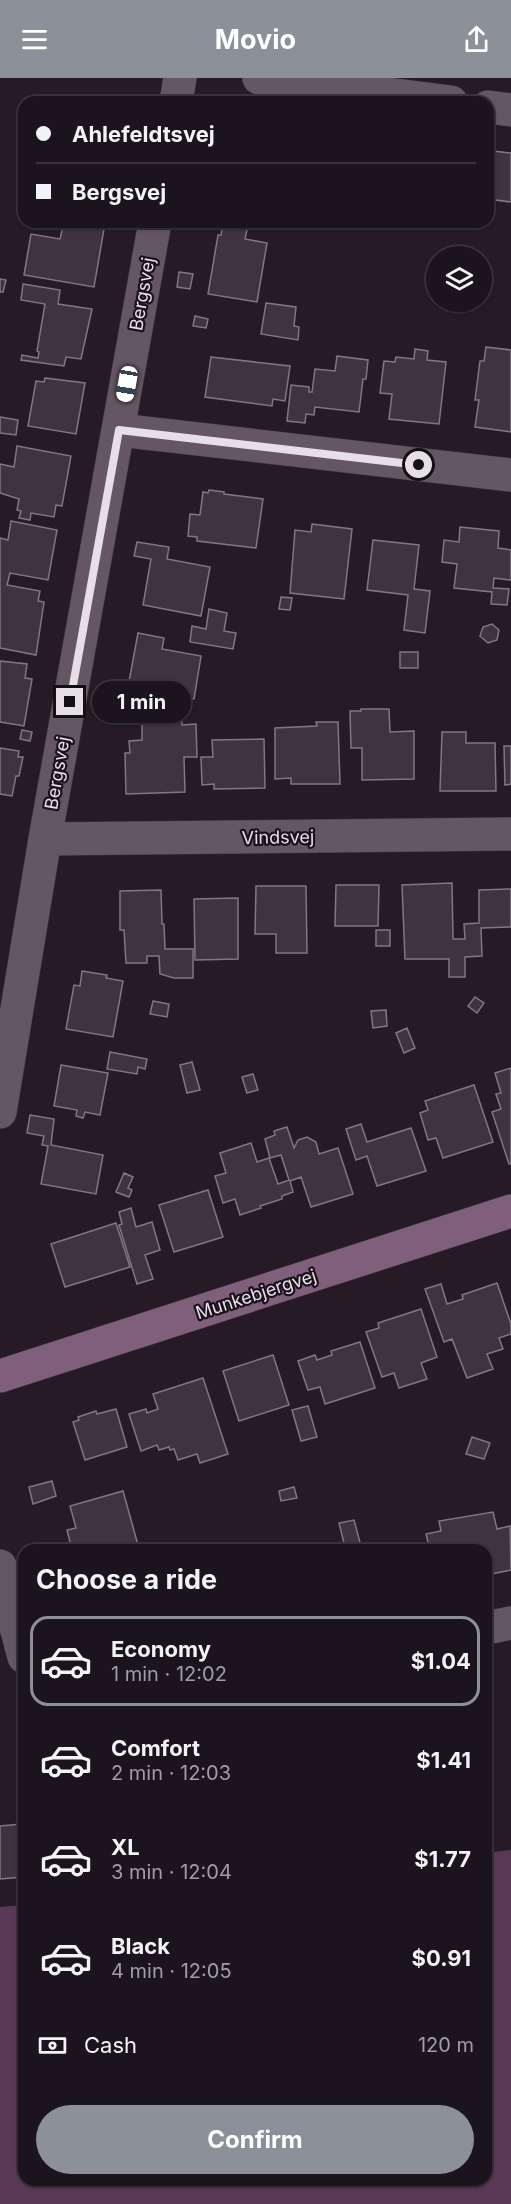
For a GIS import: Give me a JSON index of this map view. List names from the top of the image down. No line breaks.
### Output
{"streets":{"street":["Bergsvej","Vindsvej","Munkebjergvej"]},"crossings":[["Bergsvej","Vindsvej"]],"page":{"header":"Movio","banner":["Ahlefeldtsvej","Bergsvej"],"bubble":"1 min","heading":"Choose a ride","list":[{"name":"Economy","note":"1 min · 12:02","value":"$1.04"},{"name":"Comfort","note":"2 min · 12:03","value":"$1.41"},{"name":"XL","note":"3 min · 12:04","value":"$1.77"},{"name":"Black","note":"4 min · 12:05","value":"$0.91"}],"pay":["Cash","120 m"],"buttons":"Confirm"}}
